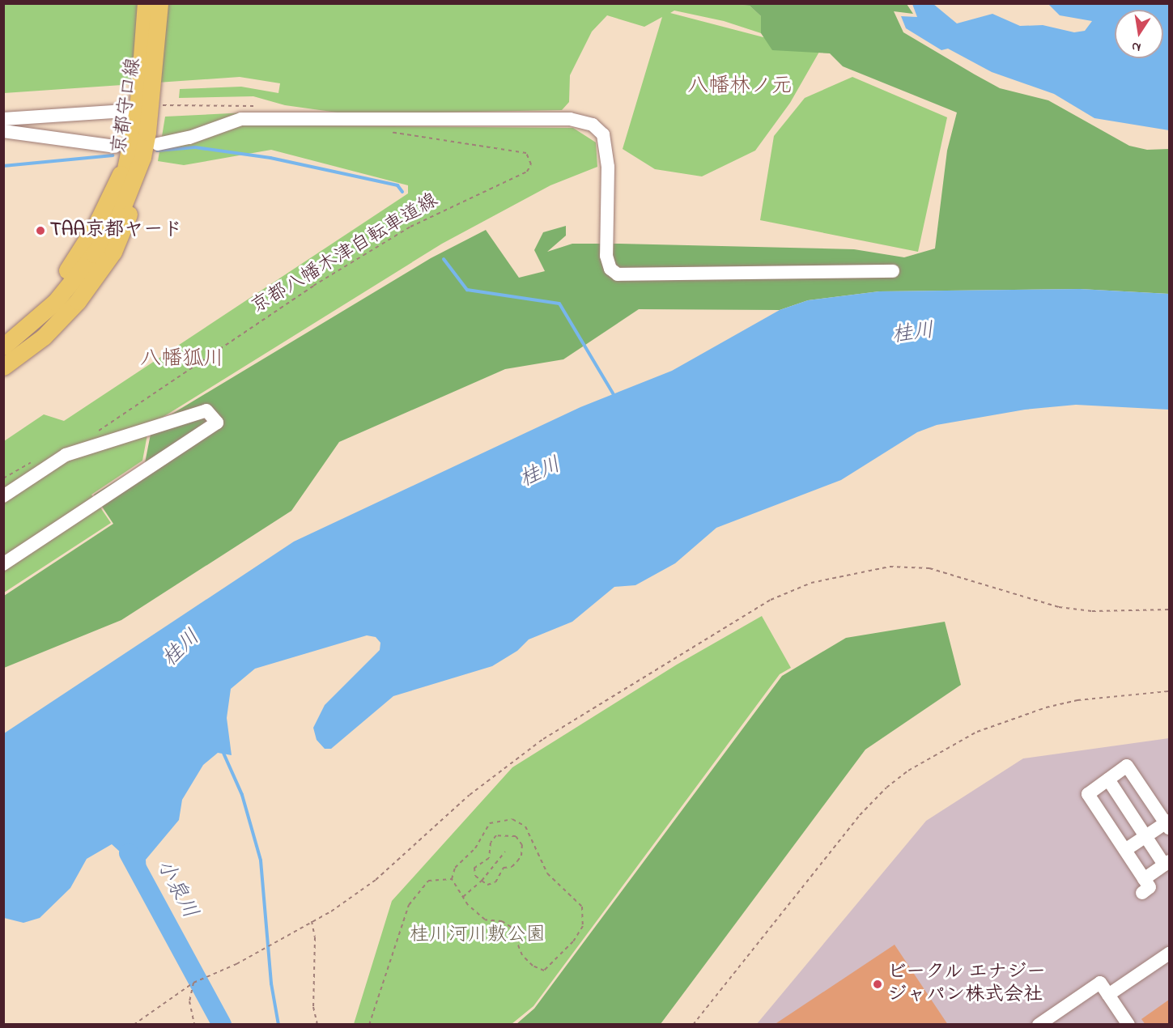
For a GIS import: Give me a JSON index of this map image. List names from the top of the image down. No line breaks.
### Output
{"streets":{"main road":["京都守口線"],"path":["京都八幡木津自転車道線"]},"districts":["八幡林ノ元","八幡狐川"],"water":["桂川","小泉川"],"parks":["桂川河川敷公園"],"places":["TAA京都ヤード","ビークル エナジー ジャパン株式会社"],"north":"bottom"}
